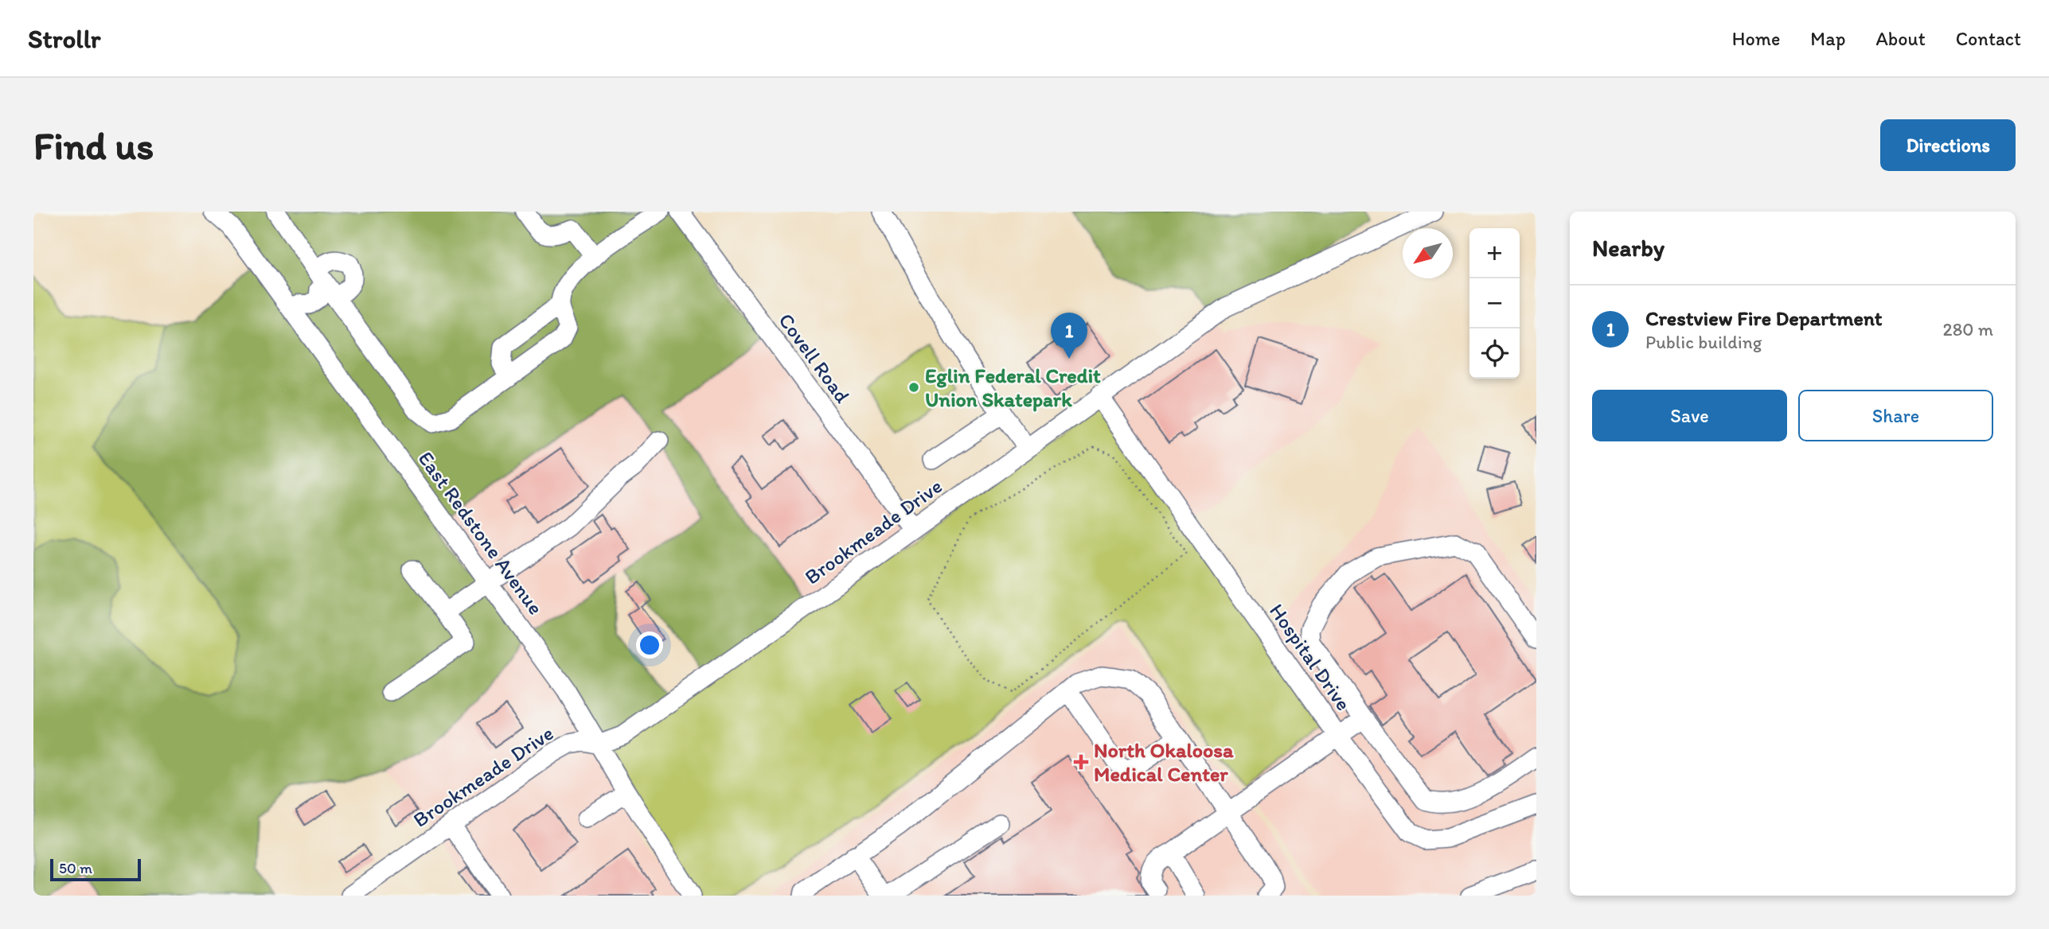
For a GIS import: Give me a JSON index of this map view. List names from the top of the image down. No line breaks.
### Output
{"streets":{"street":["Covell Road","Brookmeade Drive","East Redstone Avenue","Hospital Drive"]},"crossings":[["Covell Road","Brookmeade Drive"],["Brookmeade Drive","East Redstone Avenue"],["Brookmeade Drive","Hospital Drive"]],"places":{"other":["Eglin Federal Credit Union Skatepark"],"health":["North Okaloosa Medical Center"]},"scale_bar":"50 m","north":"bottom left","page":{"header":"Strollr","nav":["Home","Map","About","Contact"],"buttons":["Directions",["Save","Share"]],"title":"Find us","heading":"Nearby","map_buttons":["+","−"],"list":[{"mark":"1","name":"Crestview Fire Department","note":"Public building","value":"280 m"}],"pins":"1","scale":"50 m"}}
